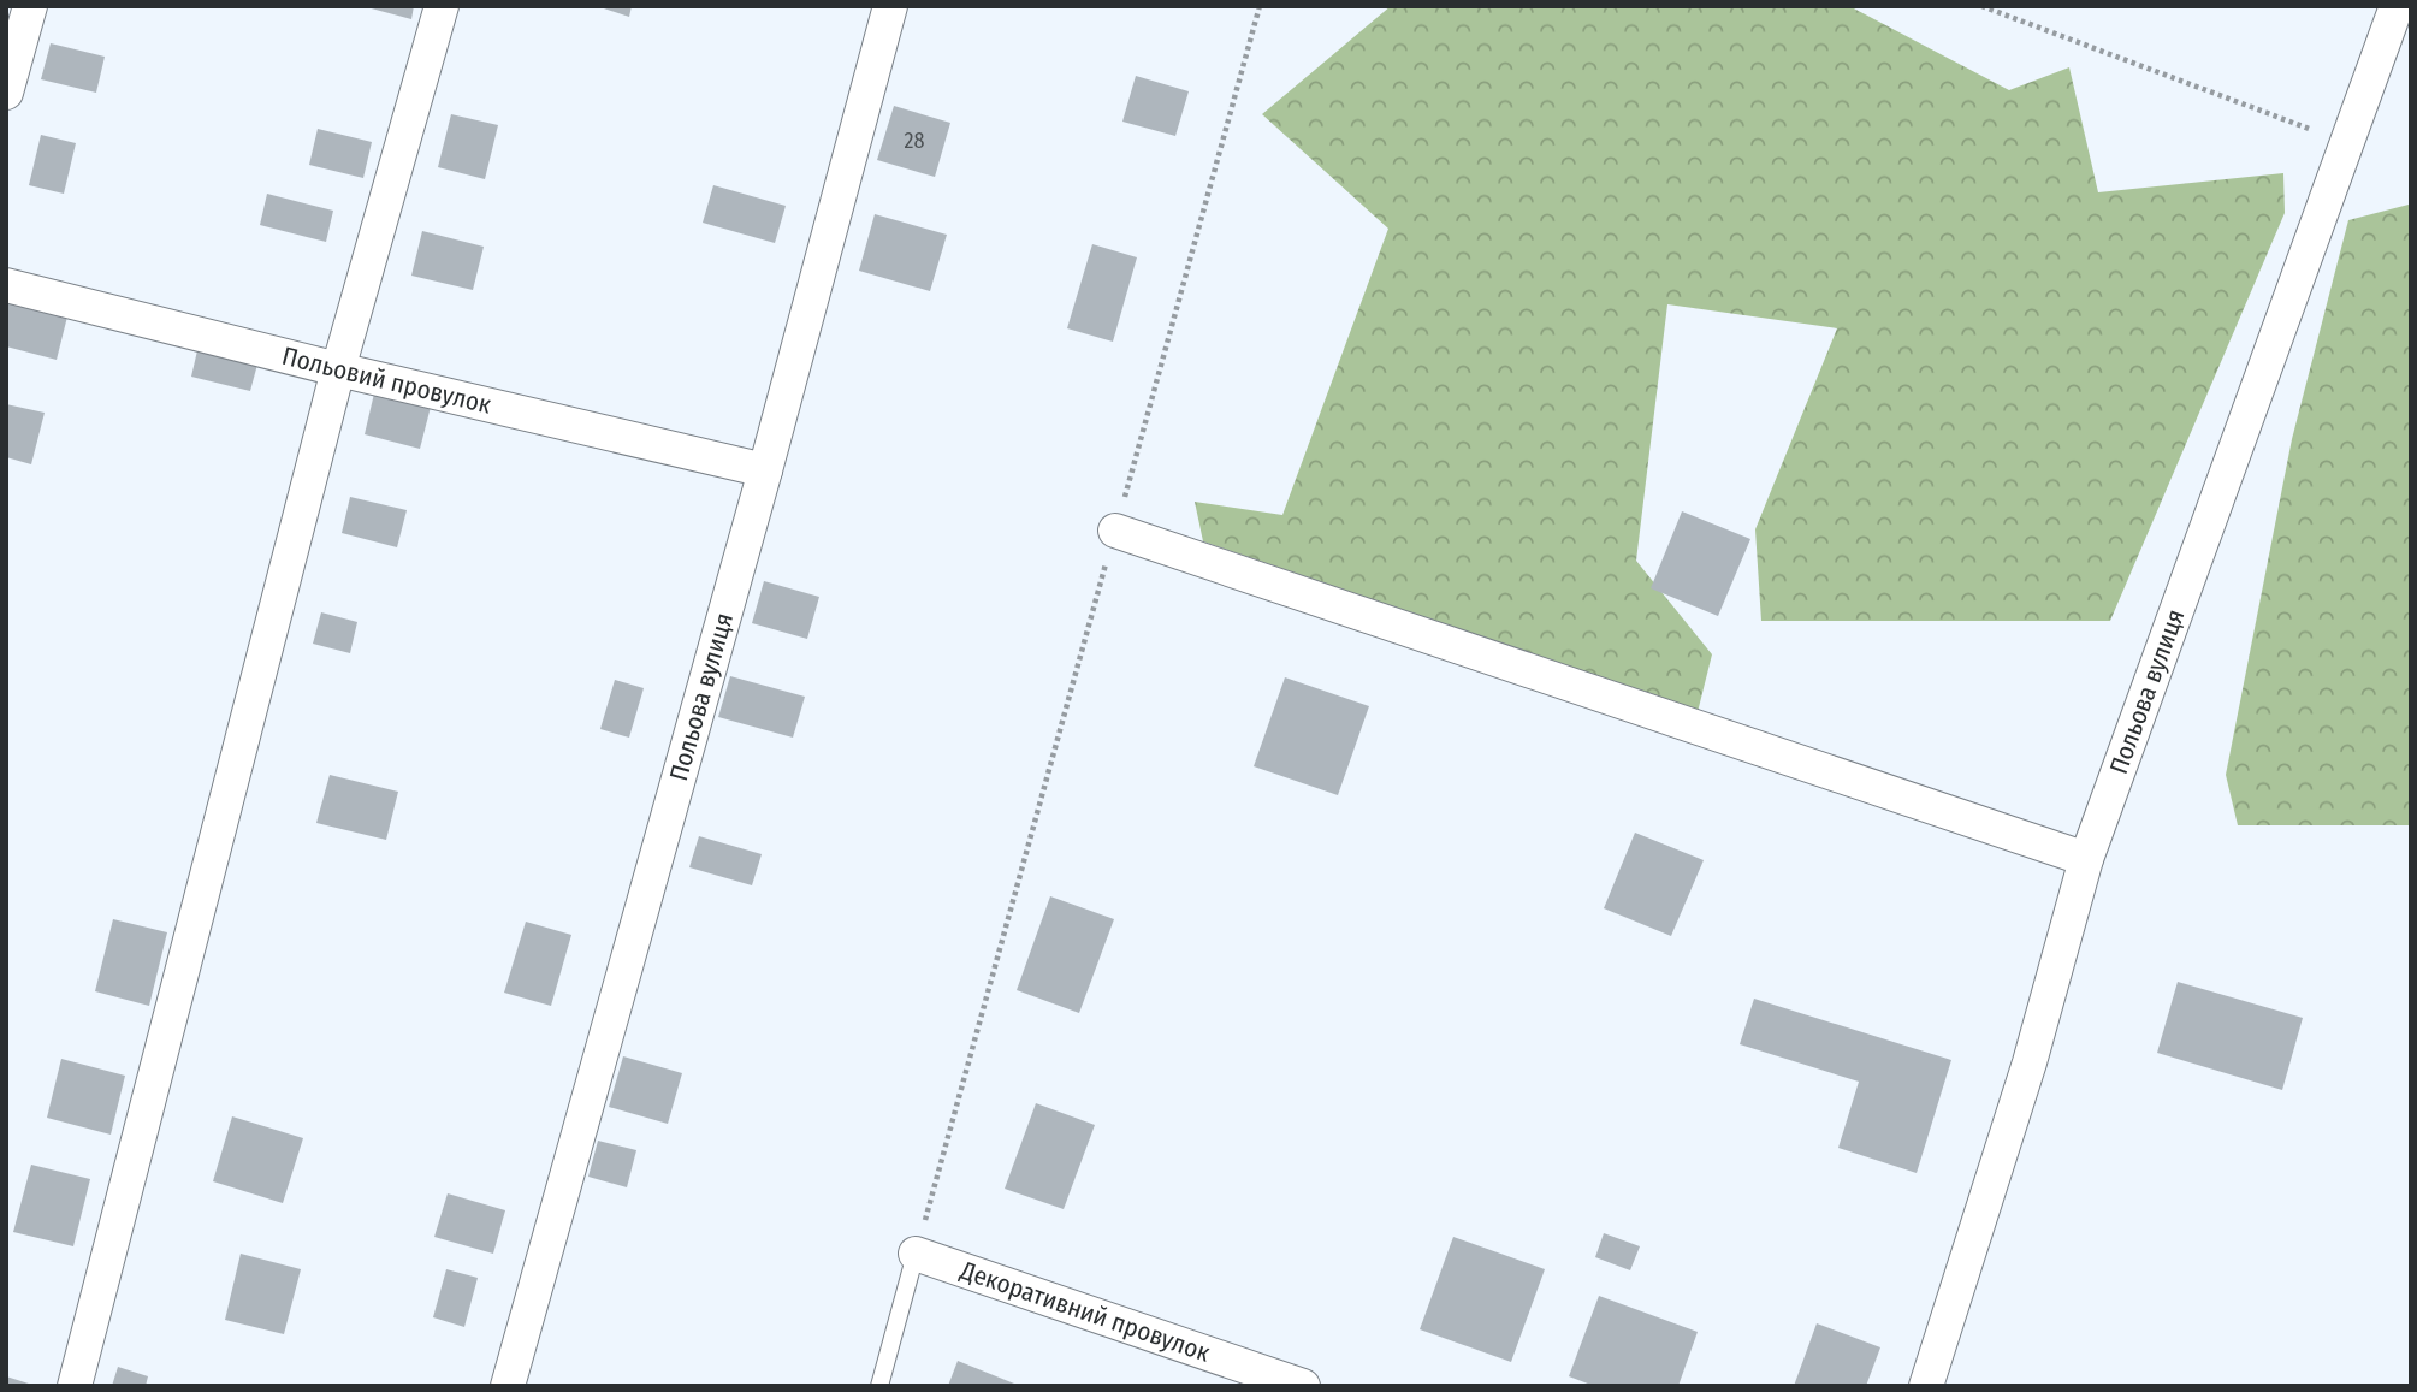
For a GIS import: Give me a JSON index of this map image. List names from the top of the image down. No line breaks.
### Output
{"streets":{"street":["Польовий провулок","Польова вулиця","Декоративний провулок"]},"crossings":[["Польовий провулок","Польова вулиця"]],"house_numbers":["28"]}
